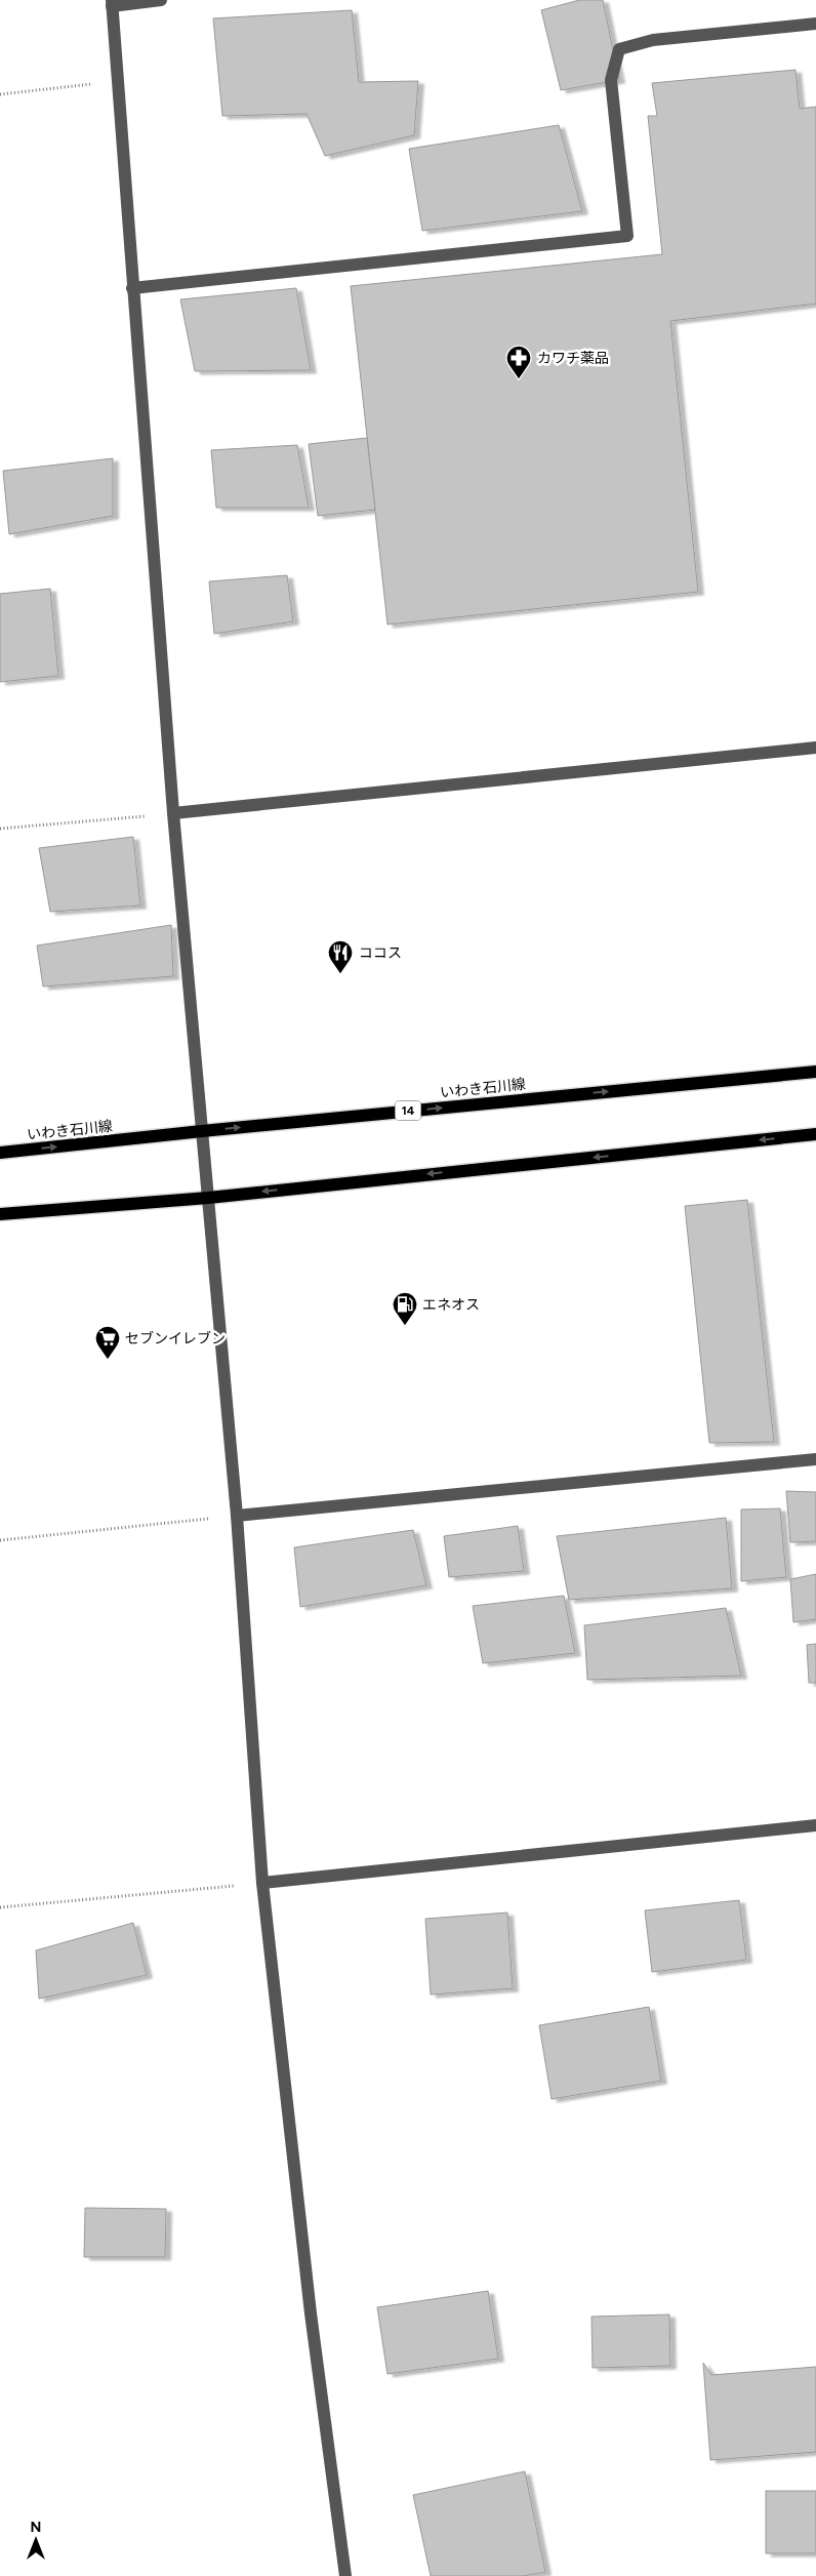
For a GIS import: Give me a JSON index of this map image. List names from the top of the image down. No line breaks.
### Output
{"streets":{"main road":["いわき石川線","14"]},"places":{"pharmacy":["カワチ薬品"],"restaurant":["ココス"],"fuel station":["エネオス"],"supermarket":["セブンイレブン"]},"north":"top"}
